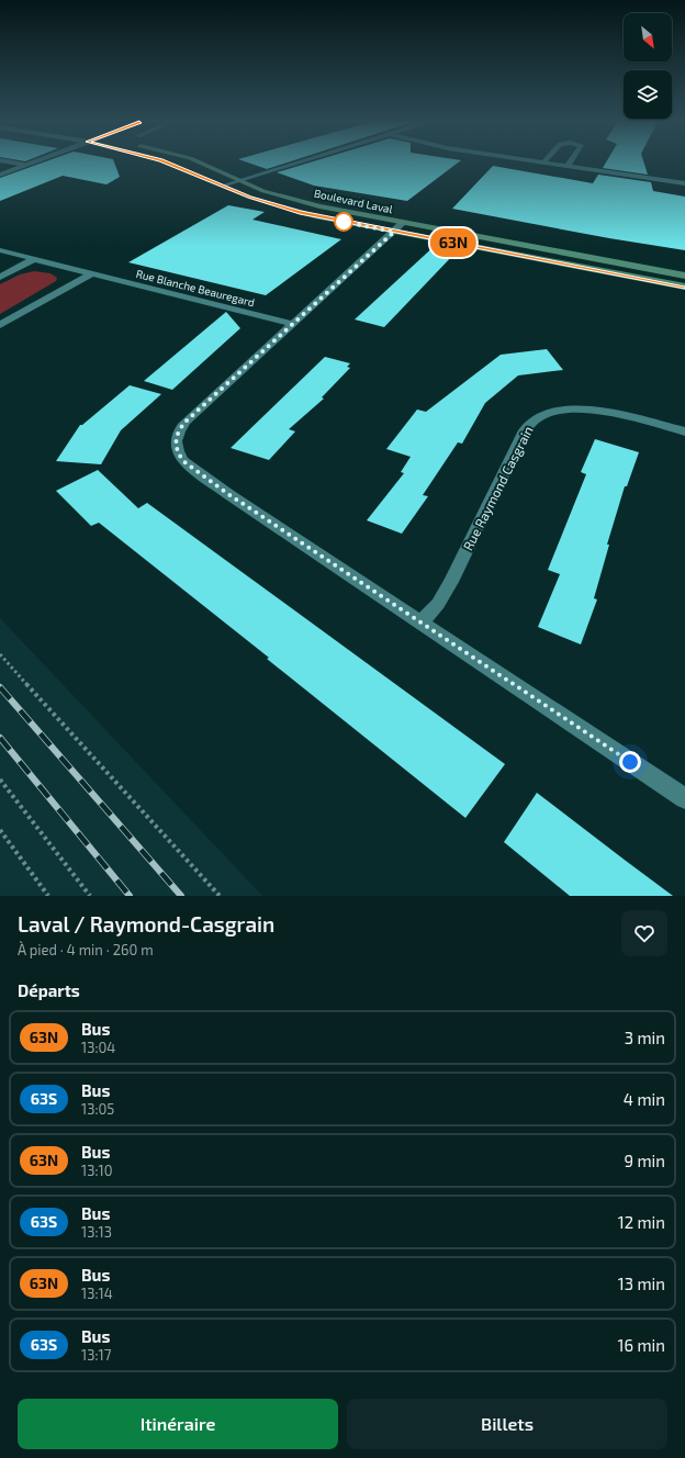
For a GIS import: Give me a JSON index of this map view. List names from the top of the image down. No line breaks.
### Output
{"streets":{"street":["Boulevard Laval","Rue Blanche Beauregard","Rue Raymond Casgrain"]},"lines":["bus line 63N"],"north":"bottom right","page":{"on_map":"63N","heading":[["Laval / Raymond-Casgrain","À pied · 4 min · 260 m"],"Départs"],"list":[{"mark":"63N","name":"Bus","note":"13:04","value":"3 min"},{"mark":"63S","name":"Bus","note":"13:05","value":"4 min"},{"mark":"63N","name":"Bus","note":"13:10","value":"9 min"},{"mark":"63S","name":"Bus","note":"13:13","value":"12 min"},{"mark":"63N","name":"Bus","note":"13:14","value":"13 min"},{"mark":"63S","name":"Bus","note":"13:17","value":"16 min"}],"buttons":["Itinéraire","Billets"]}}
